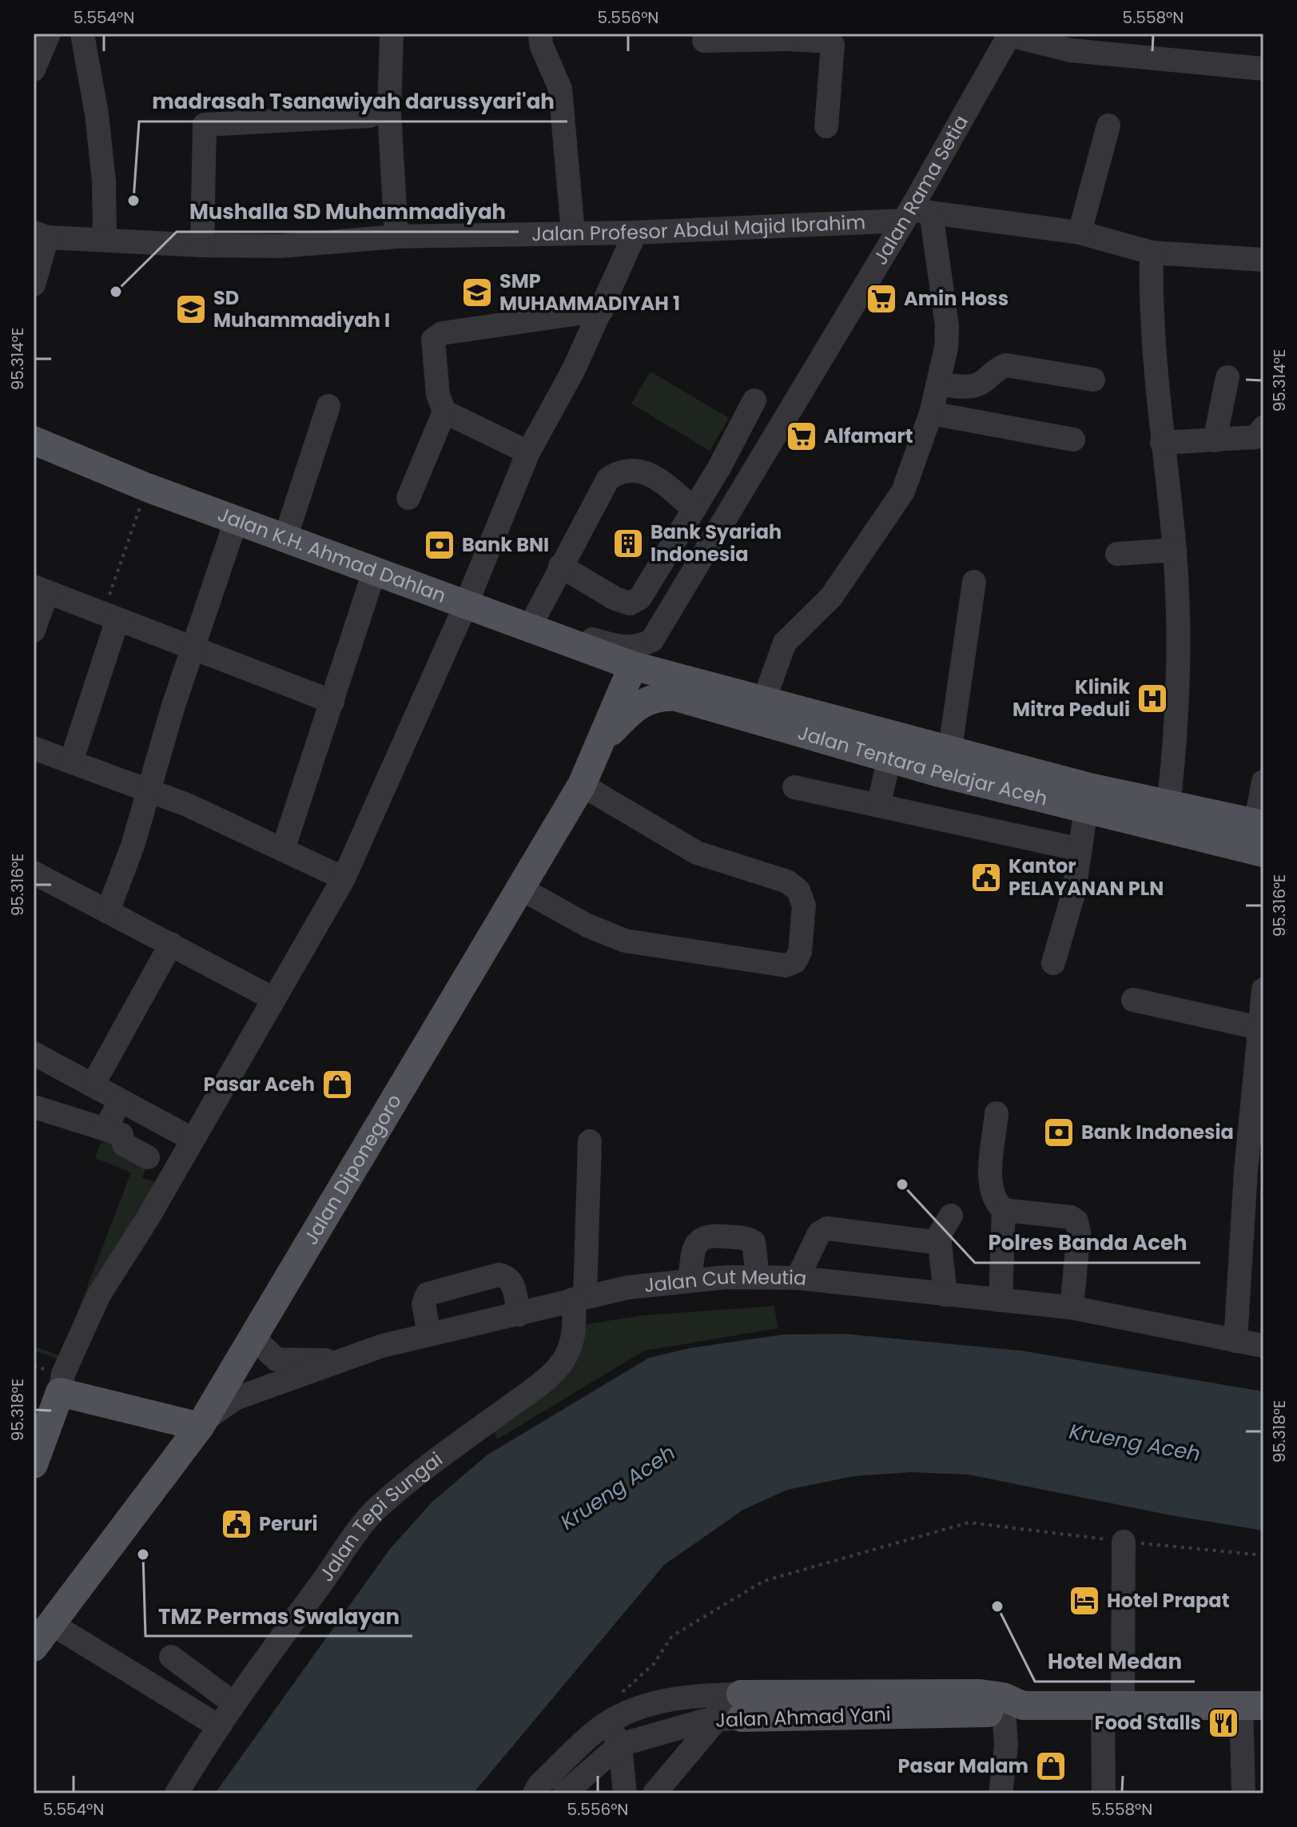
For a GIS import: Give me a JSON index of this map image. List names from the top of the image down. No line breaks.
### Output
{"streets":{"main road":["Jalan K.H. Ahmad Dahlan","Jalan Tentara Pelajar Aceh","Jalan Diponegoro"],"street":["Jalan Rama Setia","Jalan Profesor Abdul Majid Ibrahim","Jalan Cut Meutia","Jalan Tepi Sungai","Jalan Ahmad Yani"]},"crossings":[["Jalan Rama Setia","Jalan Profesor Abdul Majid Ibrahim"],["Jalan K.H. Ahmad Dahlan","Jalan Tentara Pelajar Aceh"],["Jalan K.H. Ahmad Dahlan","Jalan Diponegoro"],["Jalan Tentara Pelajar Aceh","Jalan Diponegoro"],["Jalan Diponegoro","Jalan Cut Meutia"],["Jalan Cut Meutia","Jalan Tepi Sungai"]],"water":["Krueng Aceh"],"places":{"other":["madrasah Tsanawiyah darussyari'ah","Mushalla SD Muhammadiyah","Polres Banda Aceh","TMZ Permas Swalayan","Hotel Medan"],"school or university":["SMP MUHAMMADIYAH 1","SD Muhammadiyah I"],"supermarket":["Amin Hoss","Alfamart"],"building":["Bank Syariah Indonesia"],"bank":["Bank BNI","Bank Indonesia"],"hospital":["Klinik Mitra Peduli"],"public building":["Kantor PELAYANAN PLN","Peruri"],"shop":["Pasar Aceh","Pasar Malam"],"hotel":["Hotel Prapat"],"restaurant":["Food Stalls"]},"coordinates":["5.554°N","5.556°N","5.558°N","95.314°E","95.316°E","95.318°E"]}
